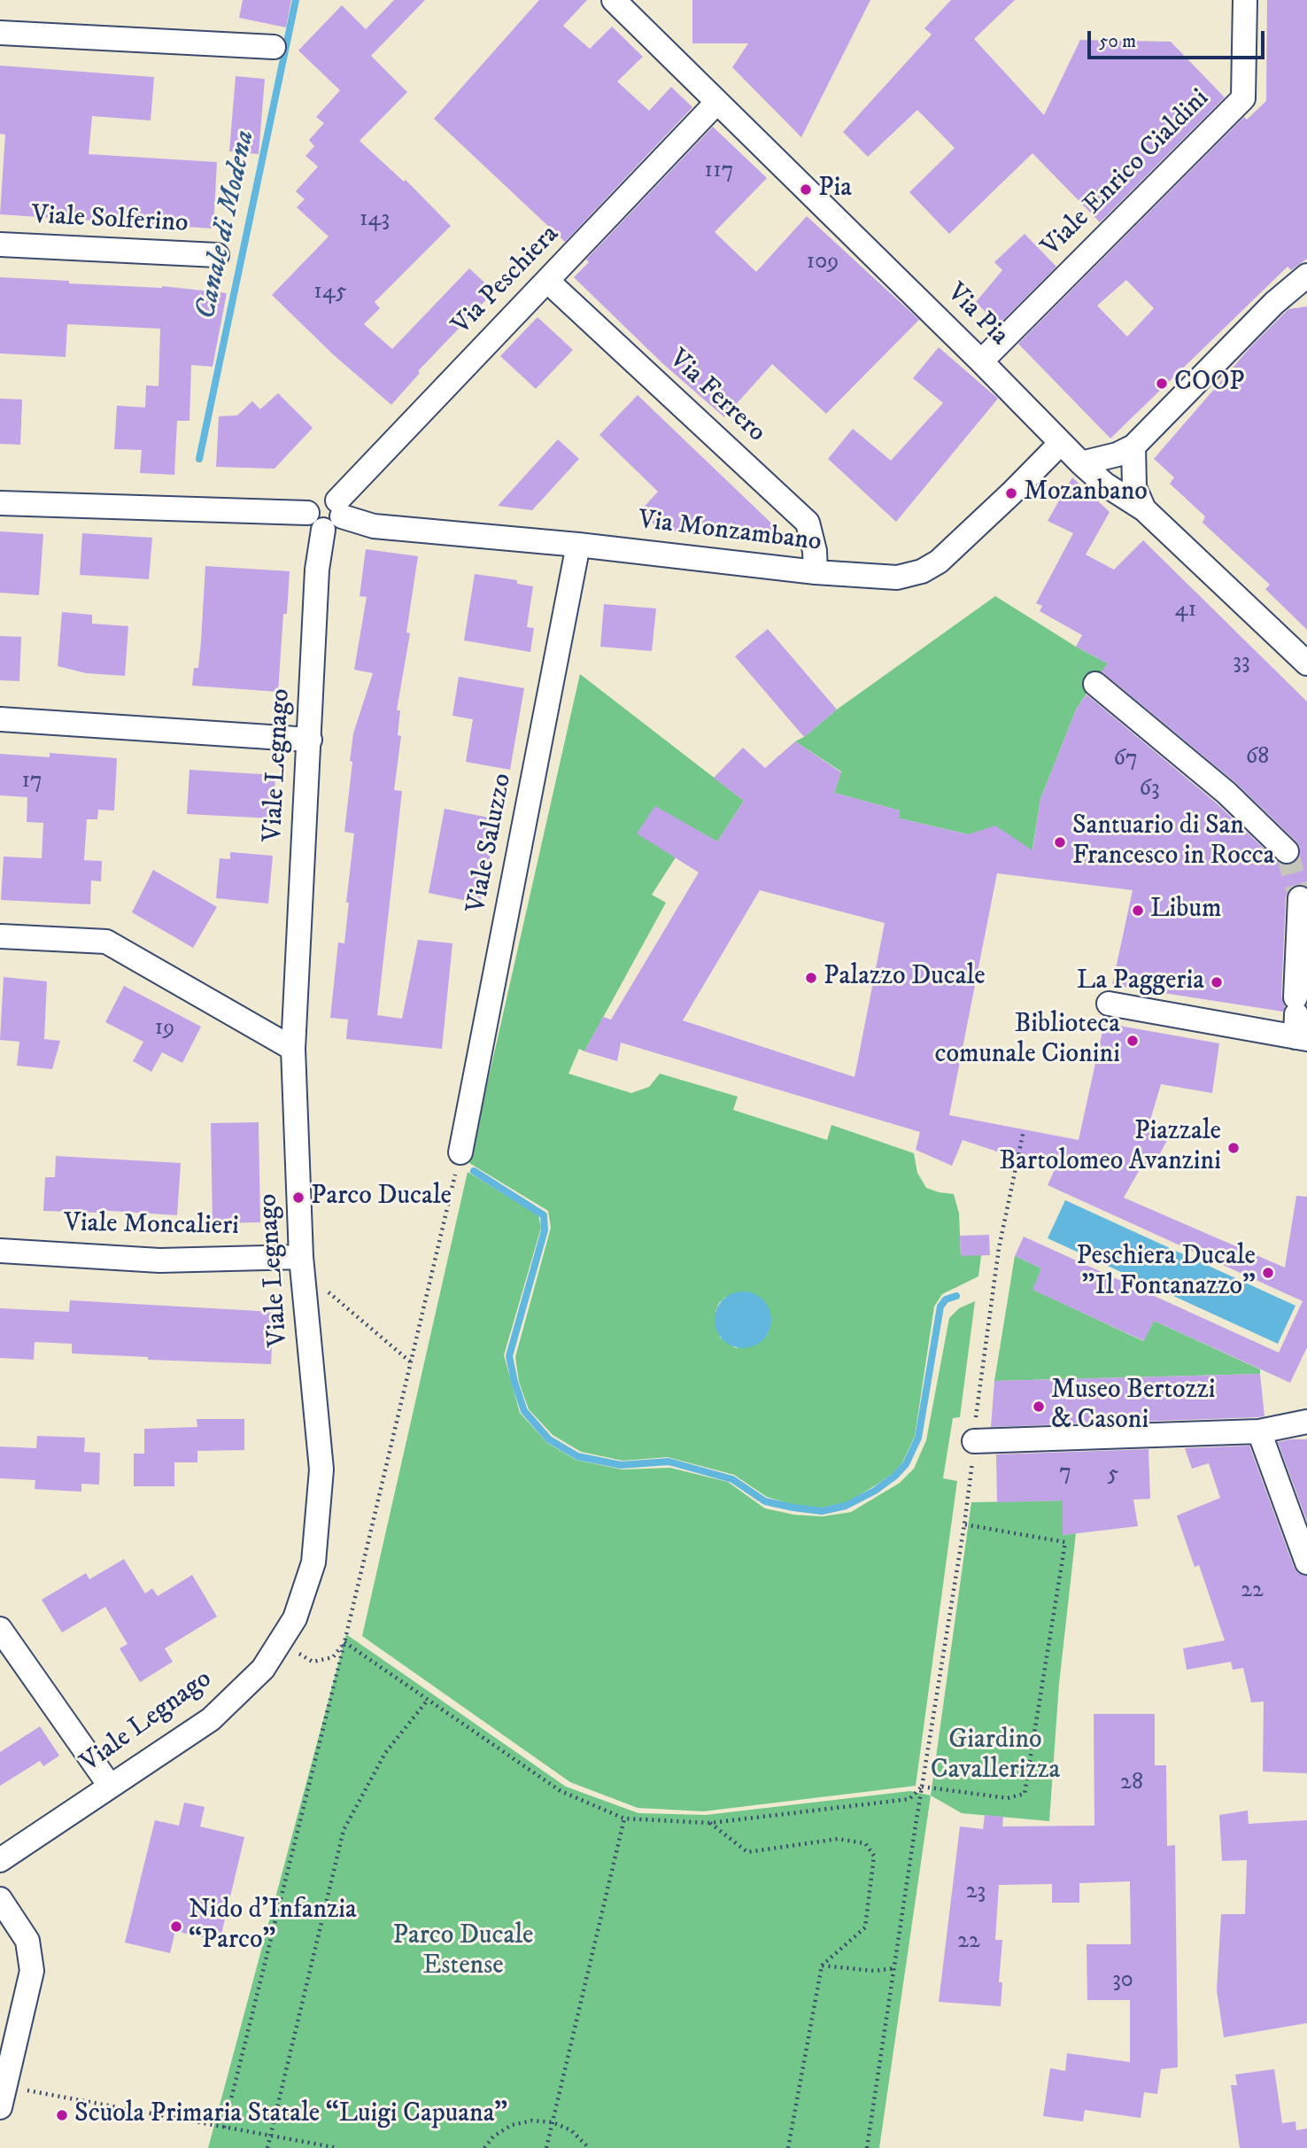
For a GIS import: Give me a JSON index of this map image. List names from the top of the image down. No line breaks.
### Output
{"streets":{"street":["Viale Enrico Cialdini","Viale Solferino","Via Peschiera","Via Pia","Via Ferrero","Via Monzambano","Viale Legnago","Viale Saluzzo","Viale Moncalieri"]},"crossings":[["Viale Enrico Cialdini","Via Pia"],["Via Peschiera","Via Pia"],["Via Peschiera","Via Ferrero"],["Via Peschiera","Via Monzambano"],["Via Peschiera","Viale Legnago"],["Via Pia","Via Monzambano"],["Via Ferrero","Via Monzambano"],["Via Monzambano","Viale Legnago"],["Via Monzambano","Viale Saluzzo"],["Viale Legnago","Viale Moncalieri"]],"water":["Canale di Modena"],"parks":["Giardino Cavallerizza","Parco Ducale Estense"],"places":["Pia","COOP","Mozanbano","Santuario di San Francesco in Rocca","Libum","Palazzo Ducale","La Paggeria","Biblioteca comunale Cionini","Piazzale Bartolomeo Avanzini","Parco Ducale","Peschiera Ducale \"Il Fontanazzo\"","Museo Bertozzi & Casoni","Nido d’Infanzia “Parco”","Scuola Primaria Statale “Luigi Capuana”"],"house_numbers":["117","143","109","145","41","33","68","67","17","63","19","7","5","22","28","23","22","30"],"scale_bar":"50 m"}
